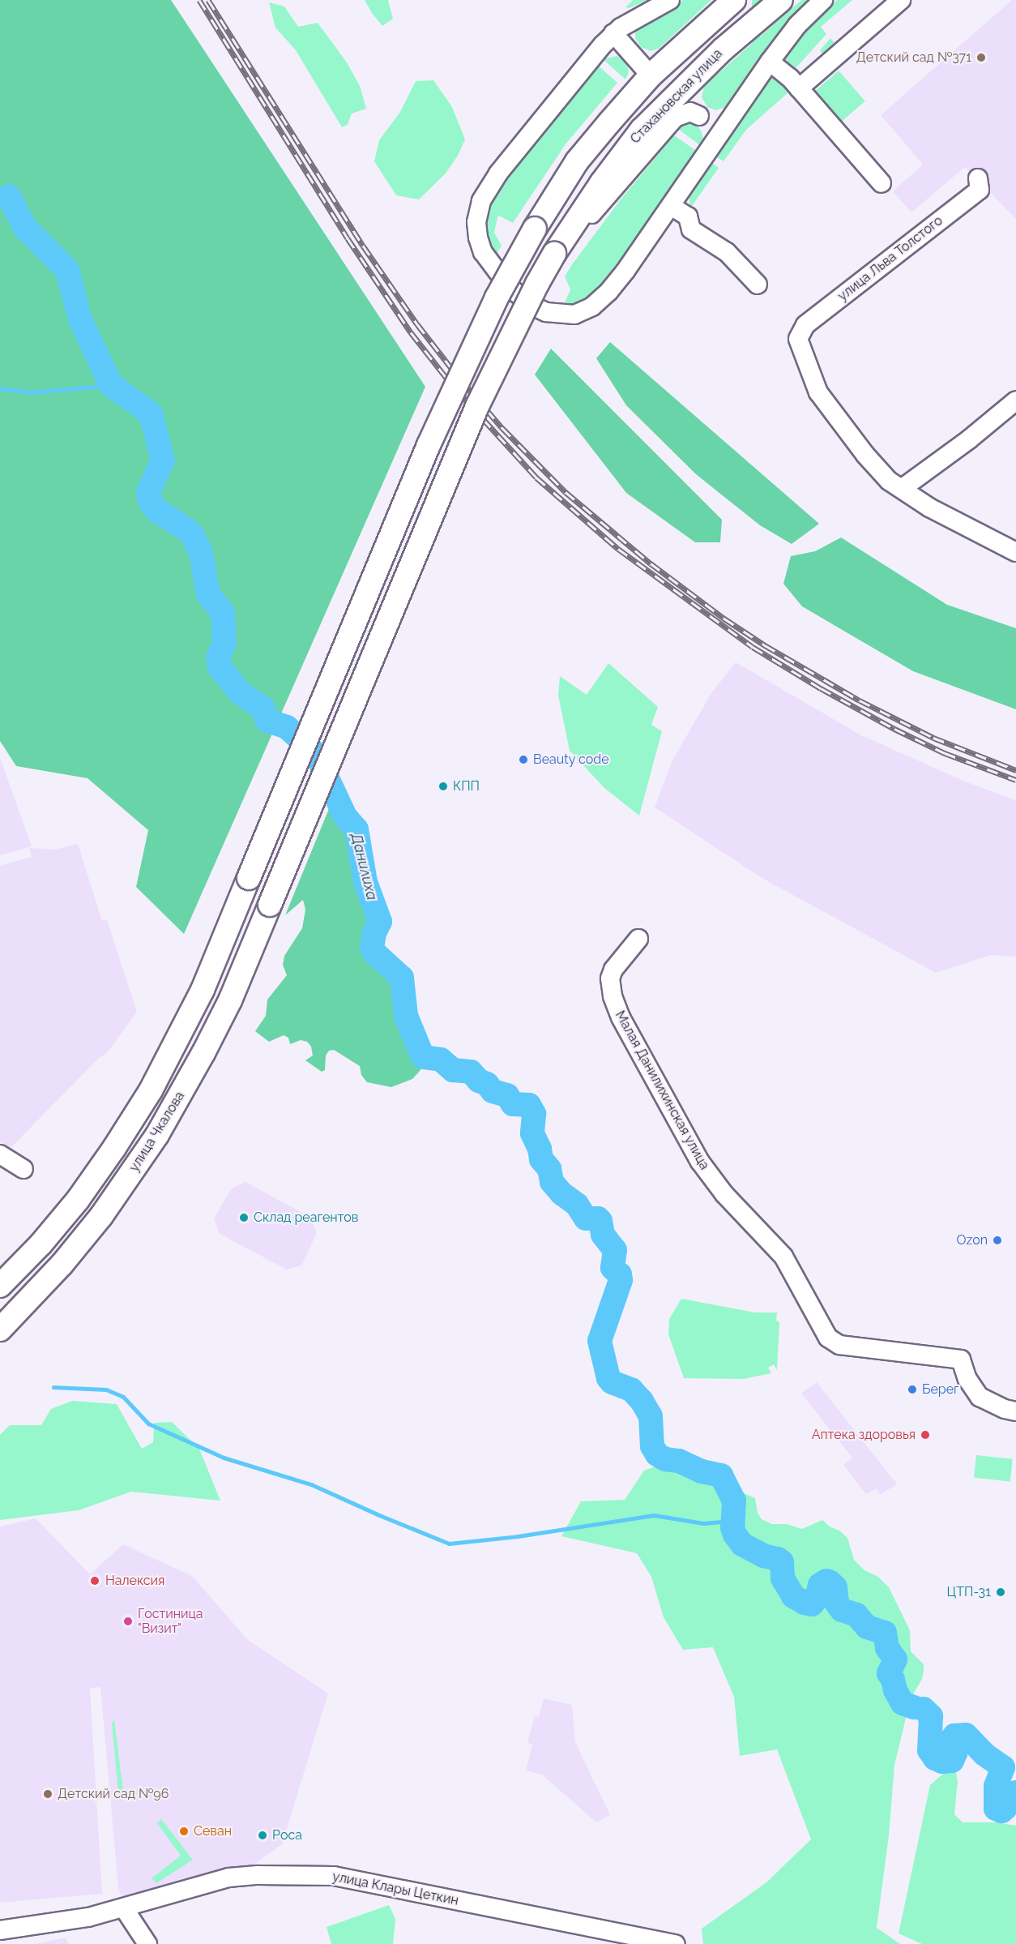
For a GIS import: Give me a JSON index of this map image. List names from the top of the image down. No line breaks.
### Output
{"streets":{"main road":["Стахановская улица","улица Чкалова"],"street":["улица Льва Толстого","Малая Данилихинская улица","улица Клары Цеткин"]},"crossings":[["Стахановская улица","улица Чкалова"]],"water":["Данилиха"],"places":["Детский сад №371","Beauty code","КПП","Склад реагентов","Ozon","Берег","Аптека здоровья","Налексия","ЦТП-31","Гостиница \"Визит\"","Детский сад №96","Севан","Роса"]}
